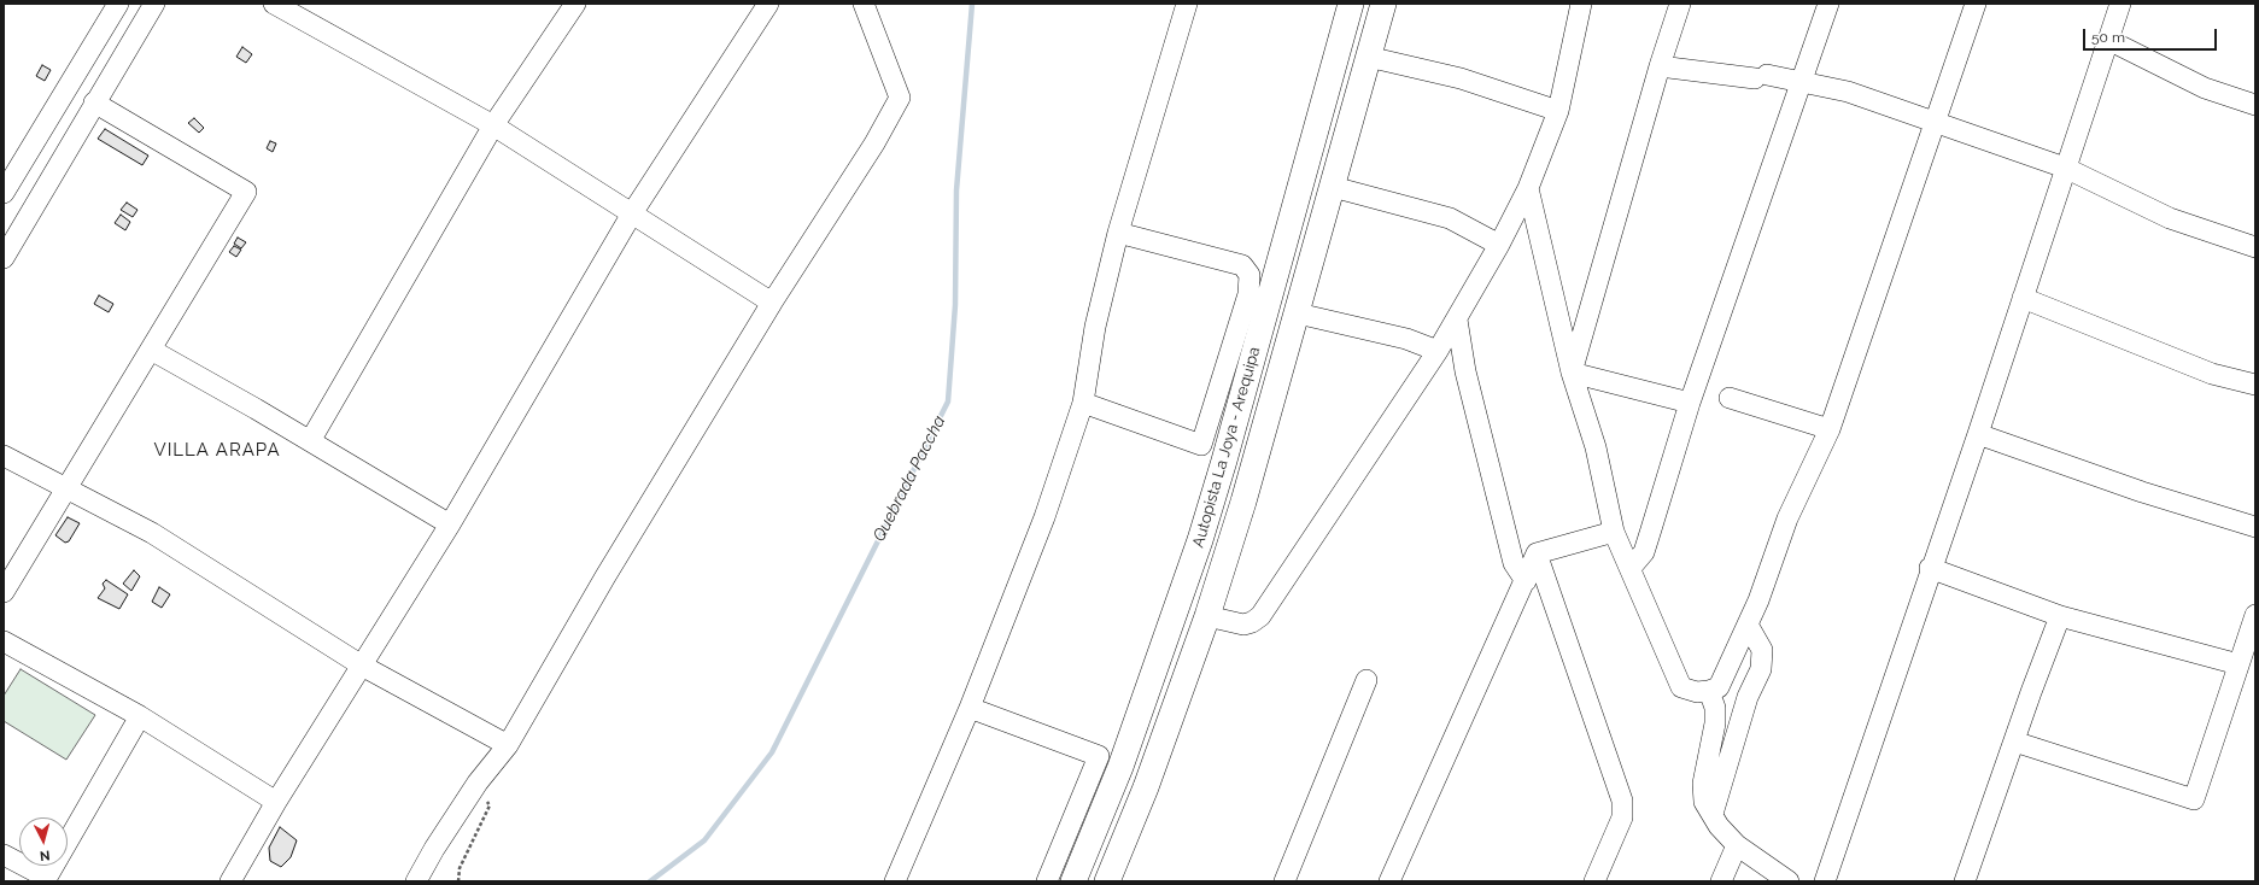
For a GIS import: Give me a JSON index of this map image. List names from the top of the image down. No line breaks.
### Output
{"streets":{"main road":["Autopista La Joya - Arequipa"]},"districts":["VILLA ARAPA"],"water":["Quebrada Paccha"],"scale_bar":"50 m","north":"bottom"}
